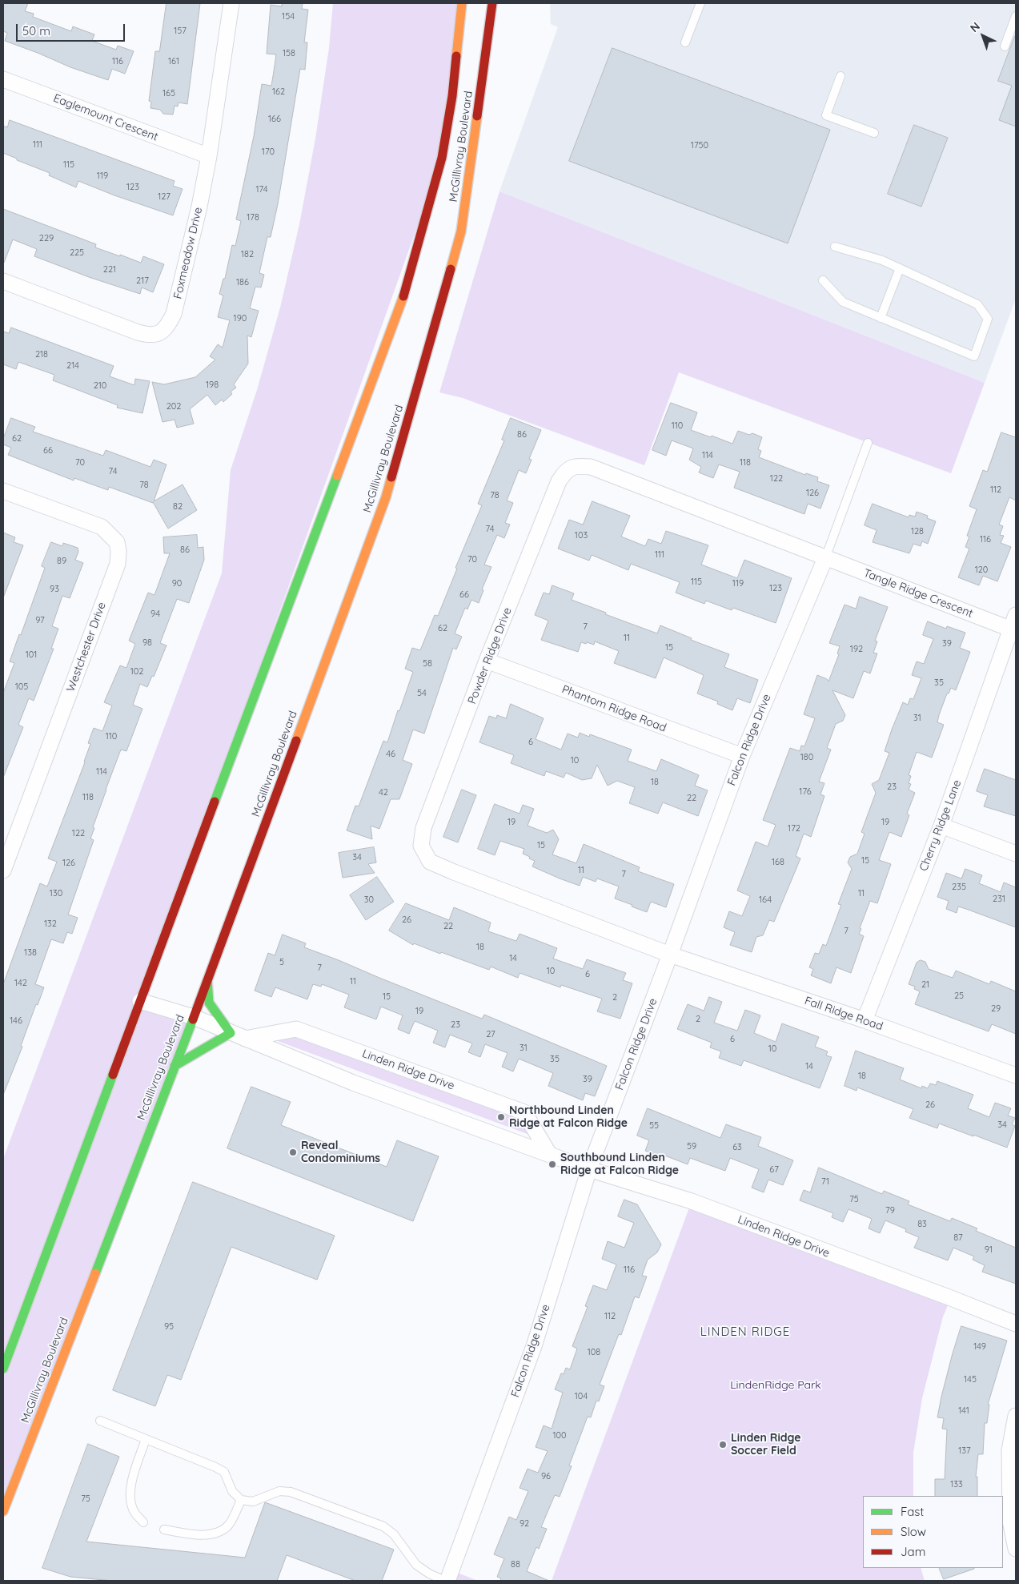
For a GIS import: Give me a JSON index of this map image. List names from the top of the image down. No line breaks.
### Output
{"streets":{"main road":["McGillivray Boulevard"],"street":["Eaglemount Crescent","Foxmeadow Drive","Tangle Ridge Crescent","Westchester Drive","Powder Ridge Drive","Phantom Ridge Road","Falcon Ridge Drive","Cherry Ridge Lane","Fall Ridge Road","Linden Ridge Drive"]},"crossings":[["Eaglemount Crescent","Foxmeadow Drive"],["McGillivray Boulevard","Linden Ridge Drive"],["Tangle Ridge Crescent","Powder Ridge Drive"],["Tangle Ridge Crescent","Falcon Ridge Drive"],["Tangle Ridge Crescent","Cherry Ridge Lane"],["Powder Ridge Drive","Phantom Ridge Road"],["Powder Ridge Drive","Falcon Ridge Drive"],["Powder Ridge Drive","Fall Ridge Road"],["Phantom Ridge Road","Falcon Ridge Drive"],["Falcon Ridge Drive","Fall Ridge Road"],["Falcon Ridge Drive","Linden Ridge Drive"],["Cherry Ridge Lane","Fall Ridge Road"]],"districts":["LINDEN RIDGE"],"parks":["LindenRidge Park"],"places":["Northbound Linden Ridge at Falcon Ridge","Reveal Condominiums","Southbound Linden Ridge at Falcon Ridge","Linden Ridge Soccer Field"],"house_numbers":["154","157","158","116","161","162","165","166","111","1750","170","115","119","123","174","127","178","229","225","182","221","217","186","190","218","214","198","210","202","110","86","62","66","114","70","118","74","122","78","112","126","78","82","74","128","103","116","86","111","70","89","120","115","90","119","123","93","66","94","97","7","62","11","98","39","15","192","101","58","102","35","105","54","31","110","6","46","180","10","114","18","23","176","42","118","22","19","19","172","122","15","34","15","168","126","11","7","235","130","11","231","30","164","26","132","22","7","18","138","14","5","7","10","6","11","142","21","25","15","2","29","19","2","146","23","27","6","31","10","35","14","18","39","26","34","55","59","63","67","71","75","79","83","87","91","116","112","95","149","108","145","104","141","100","137","96","133","75","92","88"],"legend":["Fast","Slow","Jam"],"scale_bar":"50 m","north":"top left"}
